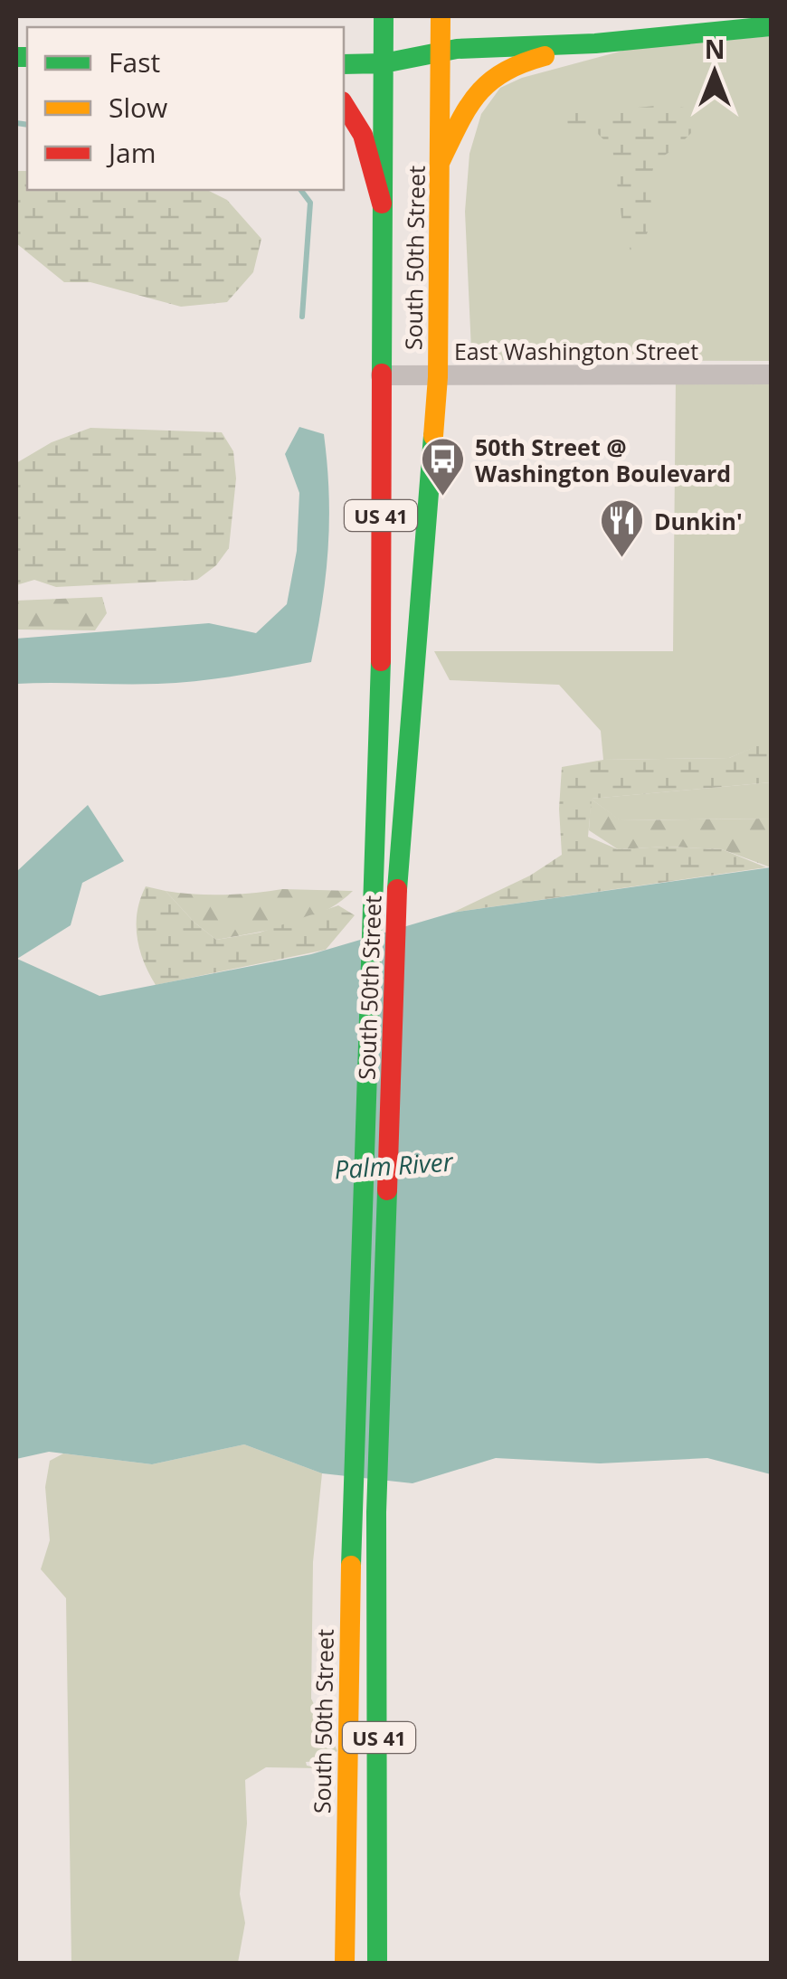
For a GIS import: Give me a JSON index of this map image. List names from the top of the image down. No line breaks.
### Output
{"streets":{"main road":["South 50th Street","US 41"],"street":["East Washington Street"]},"crossings":[["South 50th Street","East Washington Street"]],"water":["Palm River"],"places":{"bus stop":["50th Street @ Washington Boulevard"],"restaurant":["Dunkin'"]},"legend":["Fast","Slow","Jam"],"north":"top"}
